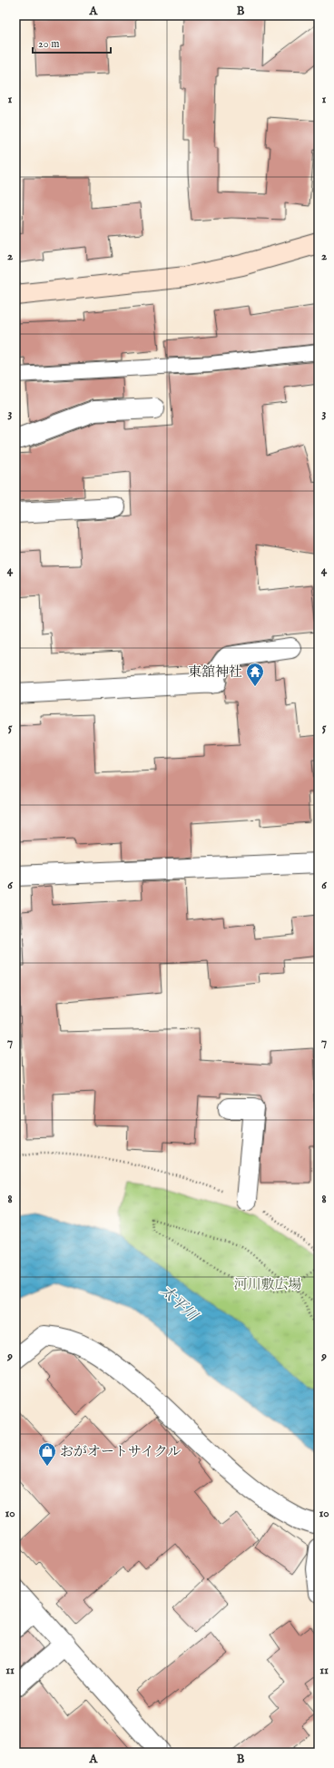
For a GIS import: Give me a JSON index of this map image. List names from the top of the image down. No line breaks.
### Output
{"water":["太平川"],"parks":["河川敷広場"],"places":{"temple":["東舘神社"],"shop":["おがオートサイクル"]},"scale_bar":"20 m","grid":{"columns":["A","B"],"rows":["1","2","3","4","5","6","7","8","9","10","11"]}}
